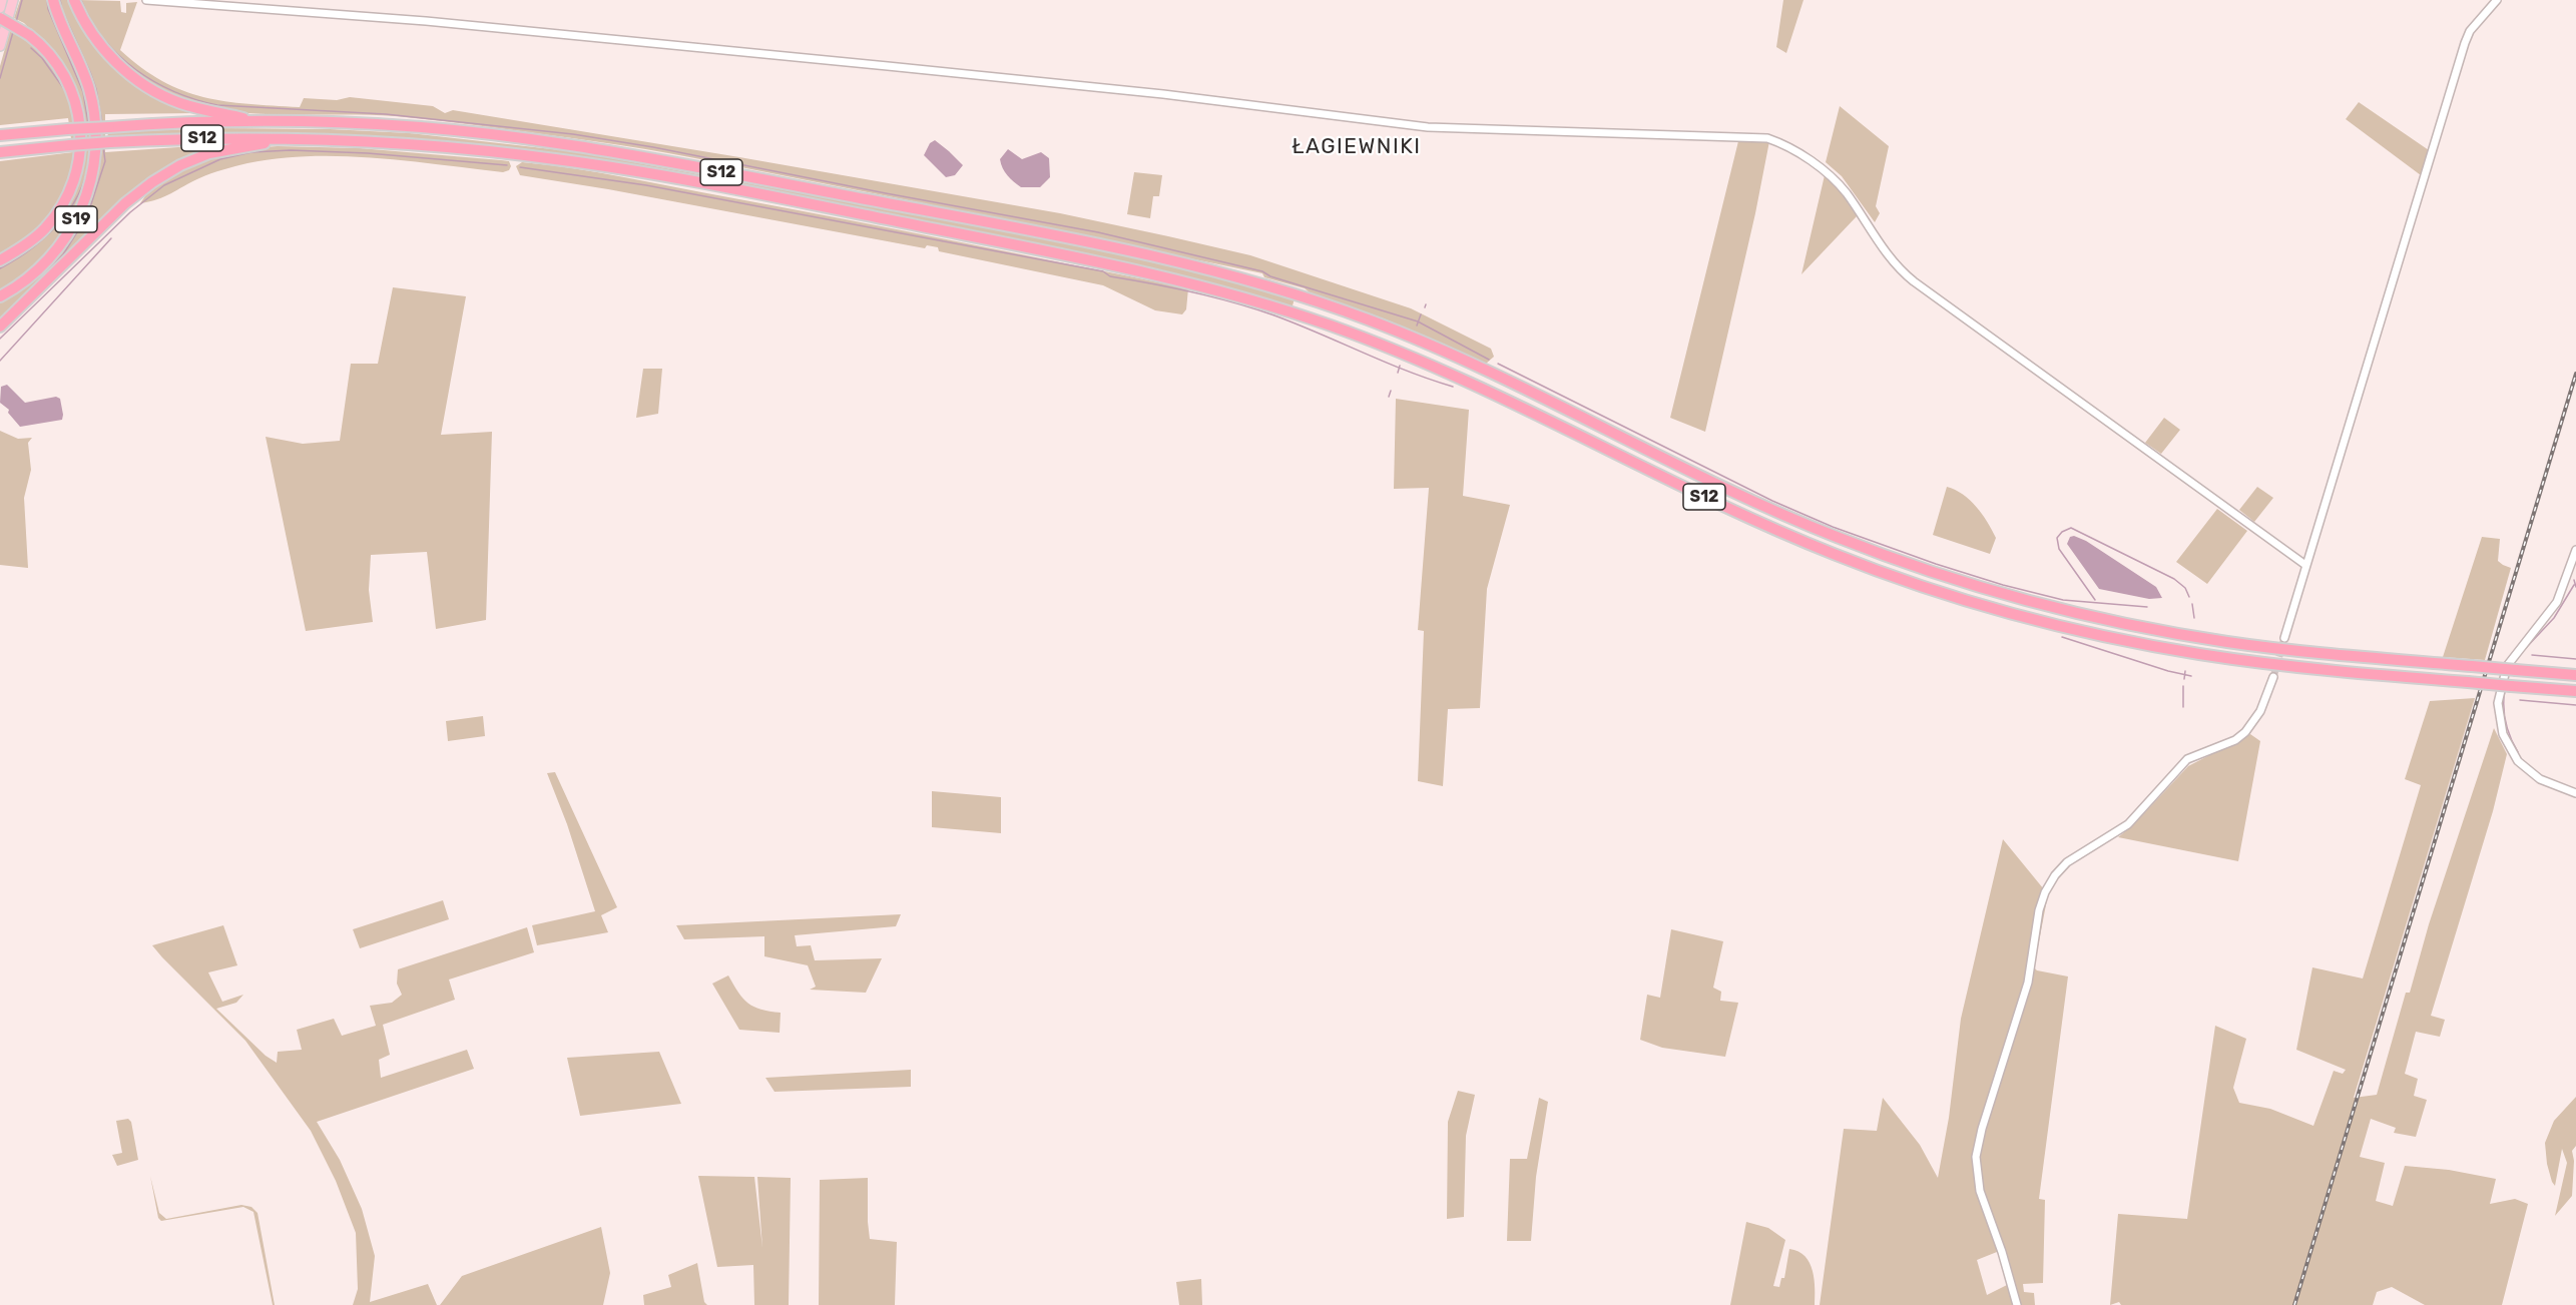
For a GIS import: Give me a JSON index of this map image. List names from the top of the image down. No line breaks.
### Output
{"streets":{"highway":["S12","S19"]},"districts":["ŁAGIEWNIKI"]}
